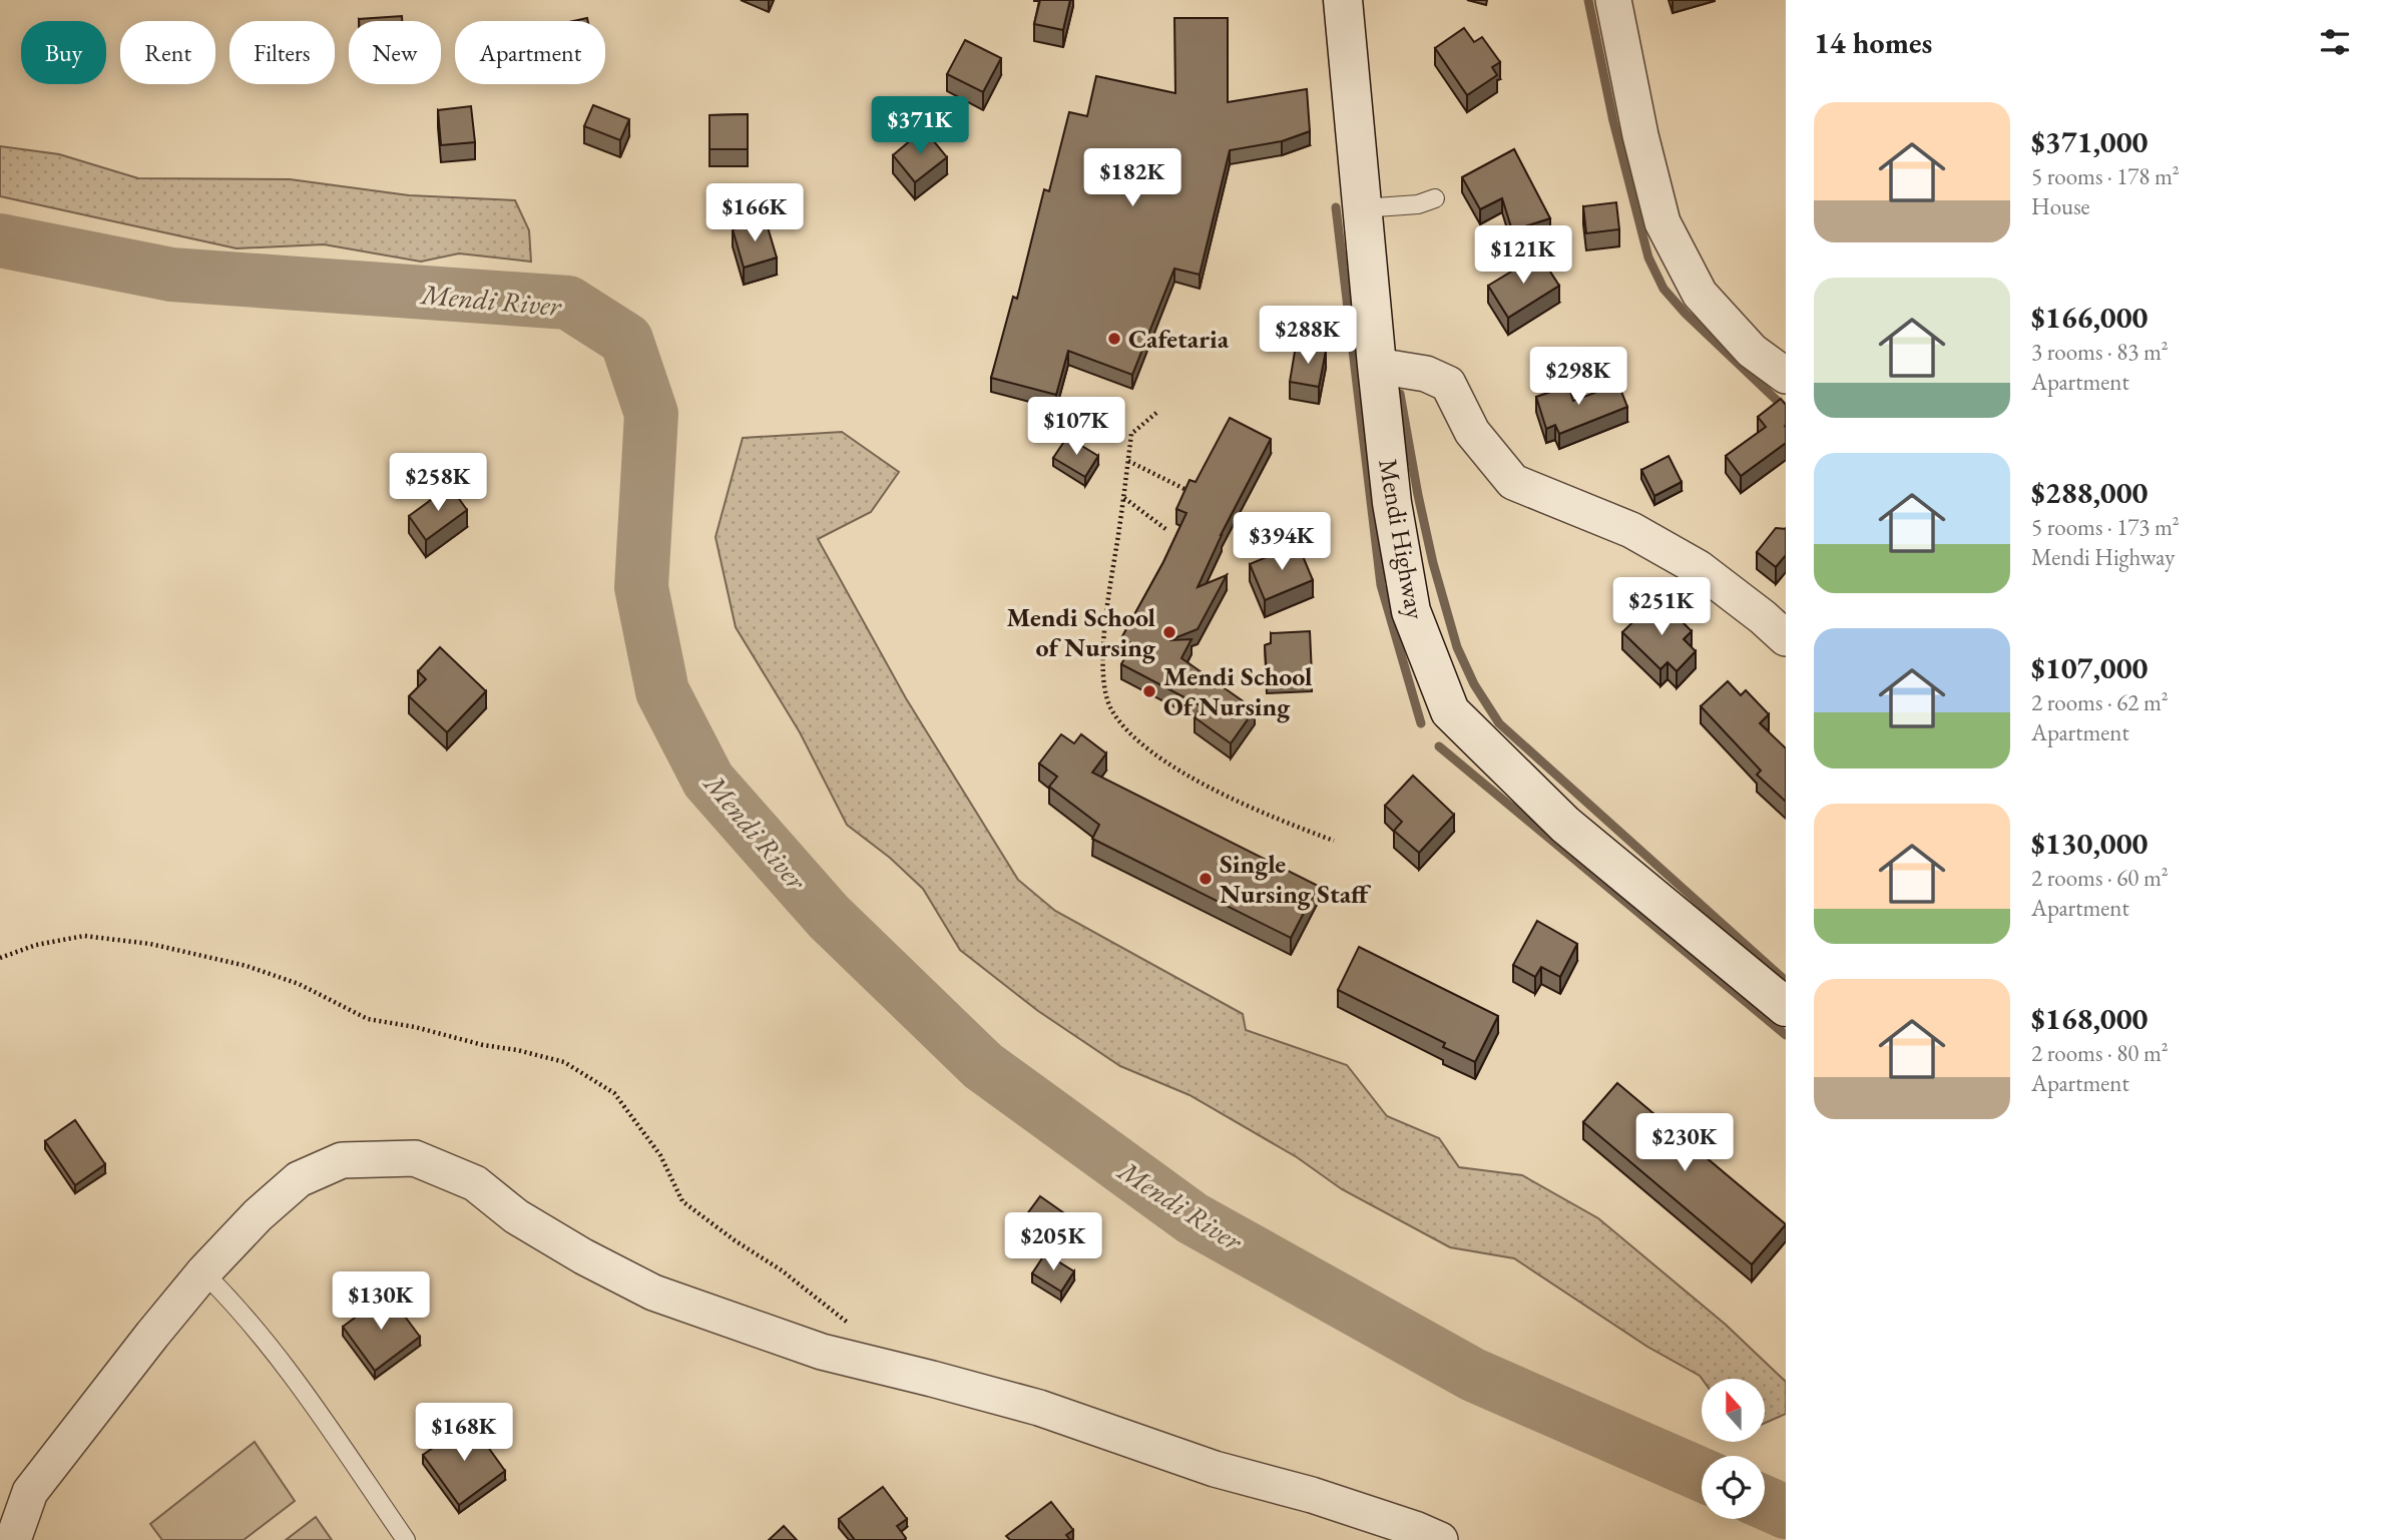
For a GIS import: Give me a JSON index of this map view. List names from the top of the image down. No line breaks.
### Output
{"streets":{"main road":["Mendi Highway"]},"water":["Mendi River"],"places":["Cafetaria","Mendi School of Nursing","Mendi School Of Nursing","Single Nursing Staff"],"north":"top","page":{"heading":"14 homes","chip":["Buy","Rent","Filters","New","Apartment"],"list":[{"name":"$371,000","note":"5 rooms · 178 m² · House"},{"name":"$166,000","note":"3 rooms · 83 m² · Apartment"},{"name":"$288,000","note":"5 rooms · 173 m² · Mendi Highway"},{"name":"$107,000","note":"2 rooms · 62 m² · Apartment"},{"name":"$130,000","note":"2 rooms · 60 m² · Apartment"},{"name":"$168,000","note":"2 rooms · 80 m² · Apartment"}],"price":["$371K","$182K","$166K","$121K","$288K","$298K","$107K","$258K","$394K","$251K","$230K","$205K","$130K","$168K"]}}
